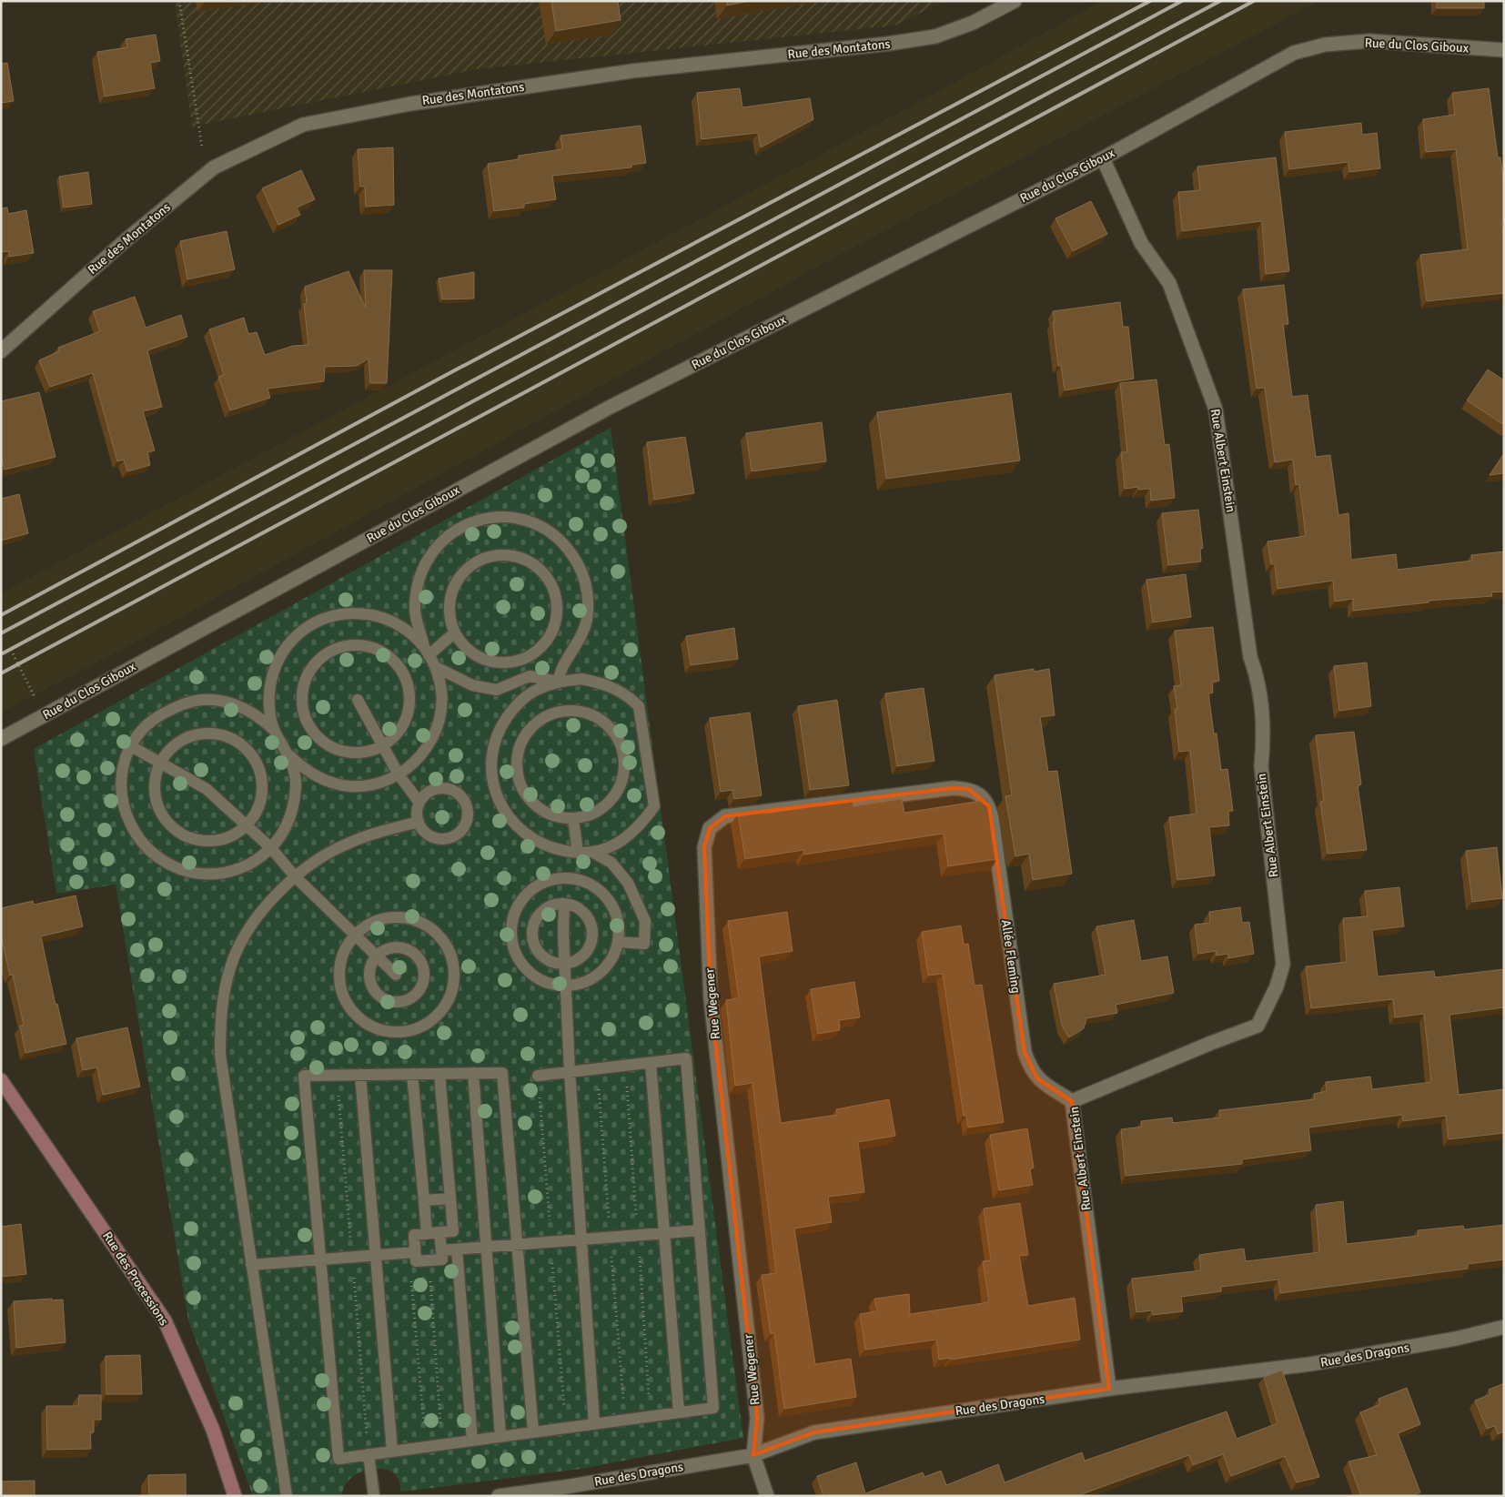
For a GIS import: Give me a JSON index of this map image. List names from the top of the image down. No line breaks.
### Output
{"streets":{"street":["Rue du Clos Giboux","Rue des Montatons","Rue Albert Einstein","Allée Fleming","Rue Wegener","Rue des Processions","Rue des Dragons"]},"crossings":[["Rue du Clos Giboux","Rue Albert Einstein"],["Rue Albert Einstein","Allée Fleming"],["Rue Albert Einstein","Rue des Dragons"],["Allée Fleming","Rue Wegener"],["Rue Wegener","Rue des Dragons"]]}
